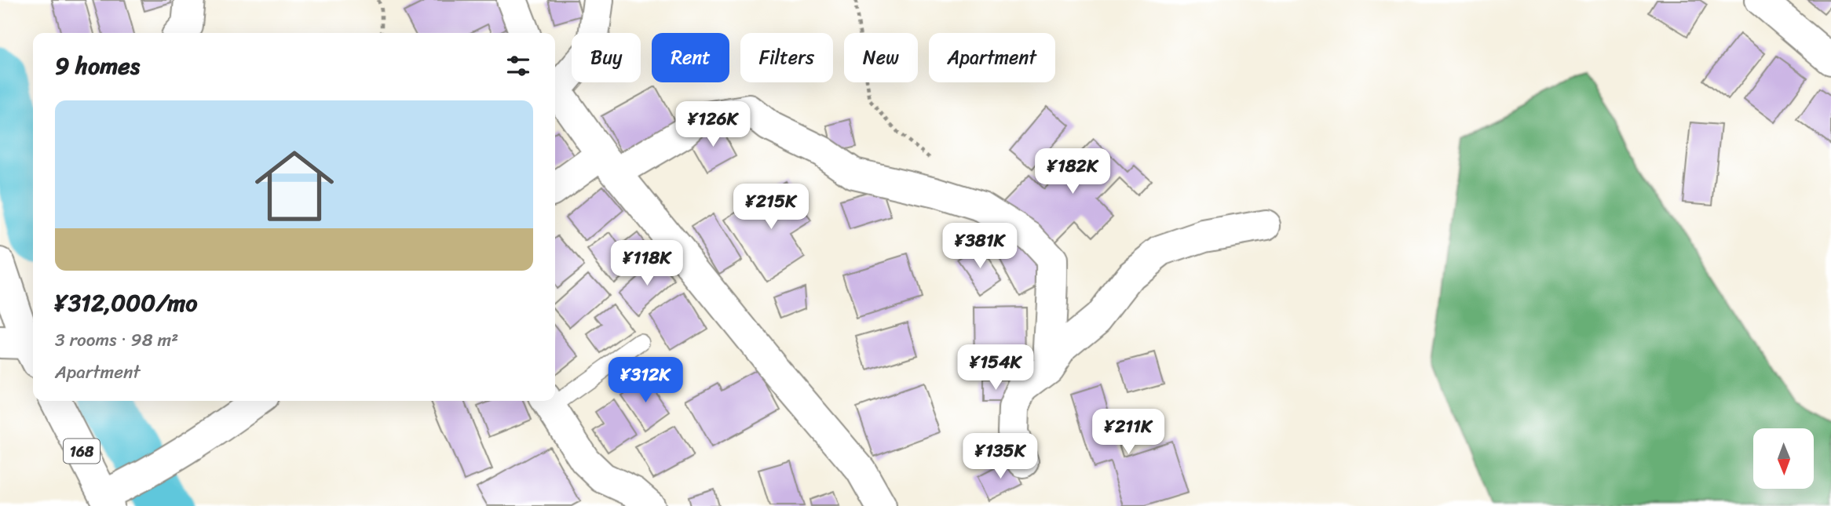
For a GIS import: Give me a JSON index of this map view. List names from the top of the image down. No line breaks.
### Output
{"streets":{"main road":["168"]},"north":"bottom","page":{"chip":["Buy","Rent","Filters","New","Apartment"],"heading":"9 homes","list":[{"name":"¥312,000/mo","note":"3 rooms · 98 m² · Apartment"}],"price":["¥126K","¥182K","¥215K","¥381K","¥118K","¥154K","¥312K","¥211K","¥135K"]}}
